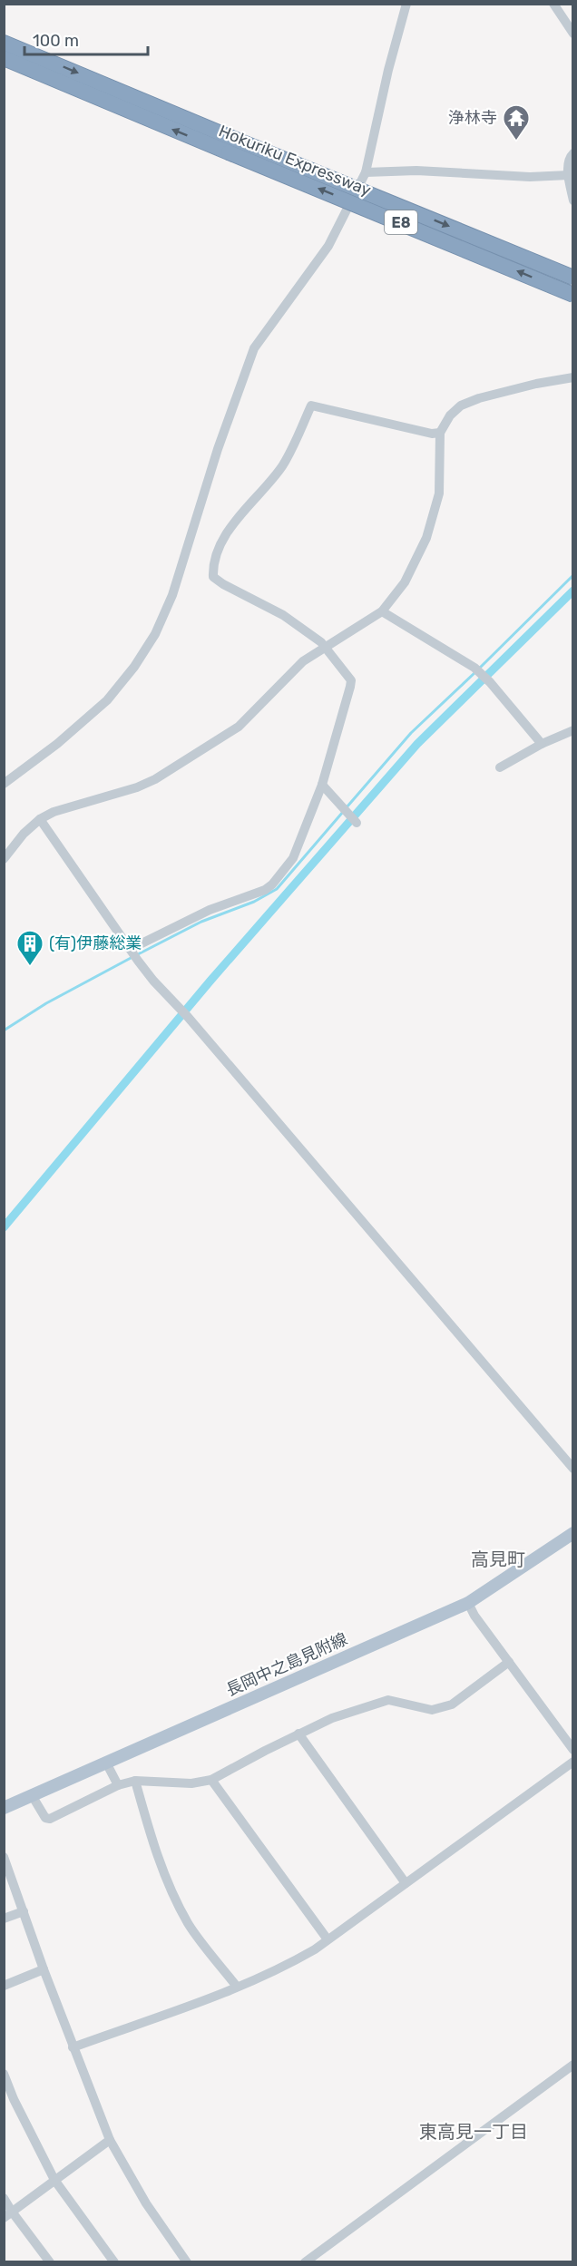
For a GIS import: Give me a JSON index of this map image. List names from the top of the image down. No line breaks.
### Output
{"streets":{"highway":["Hokuriku Expressway","E8"],"main road":["長岡中之島見附線"]},"districts":["高見町","東高見一丁目"],"places":{"temple":["浄林寺"],"building":["(有)伊藤総業"]},"scale_bar":"100 m"}
